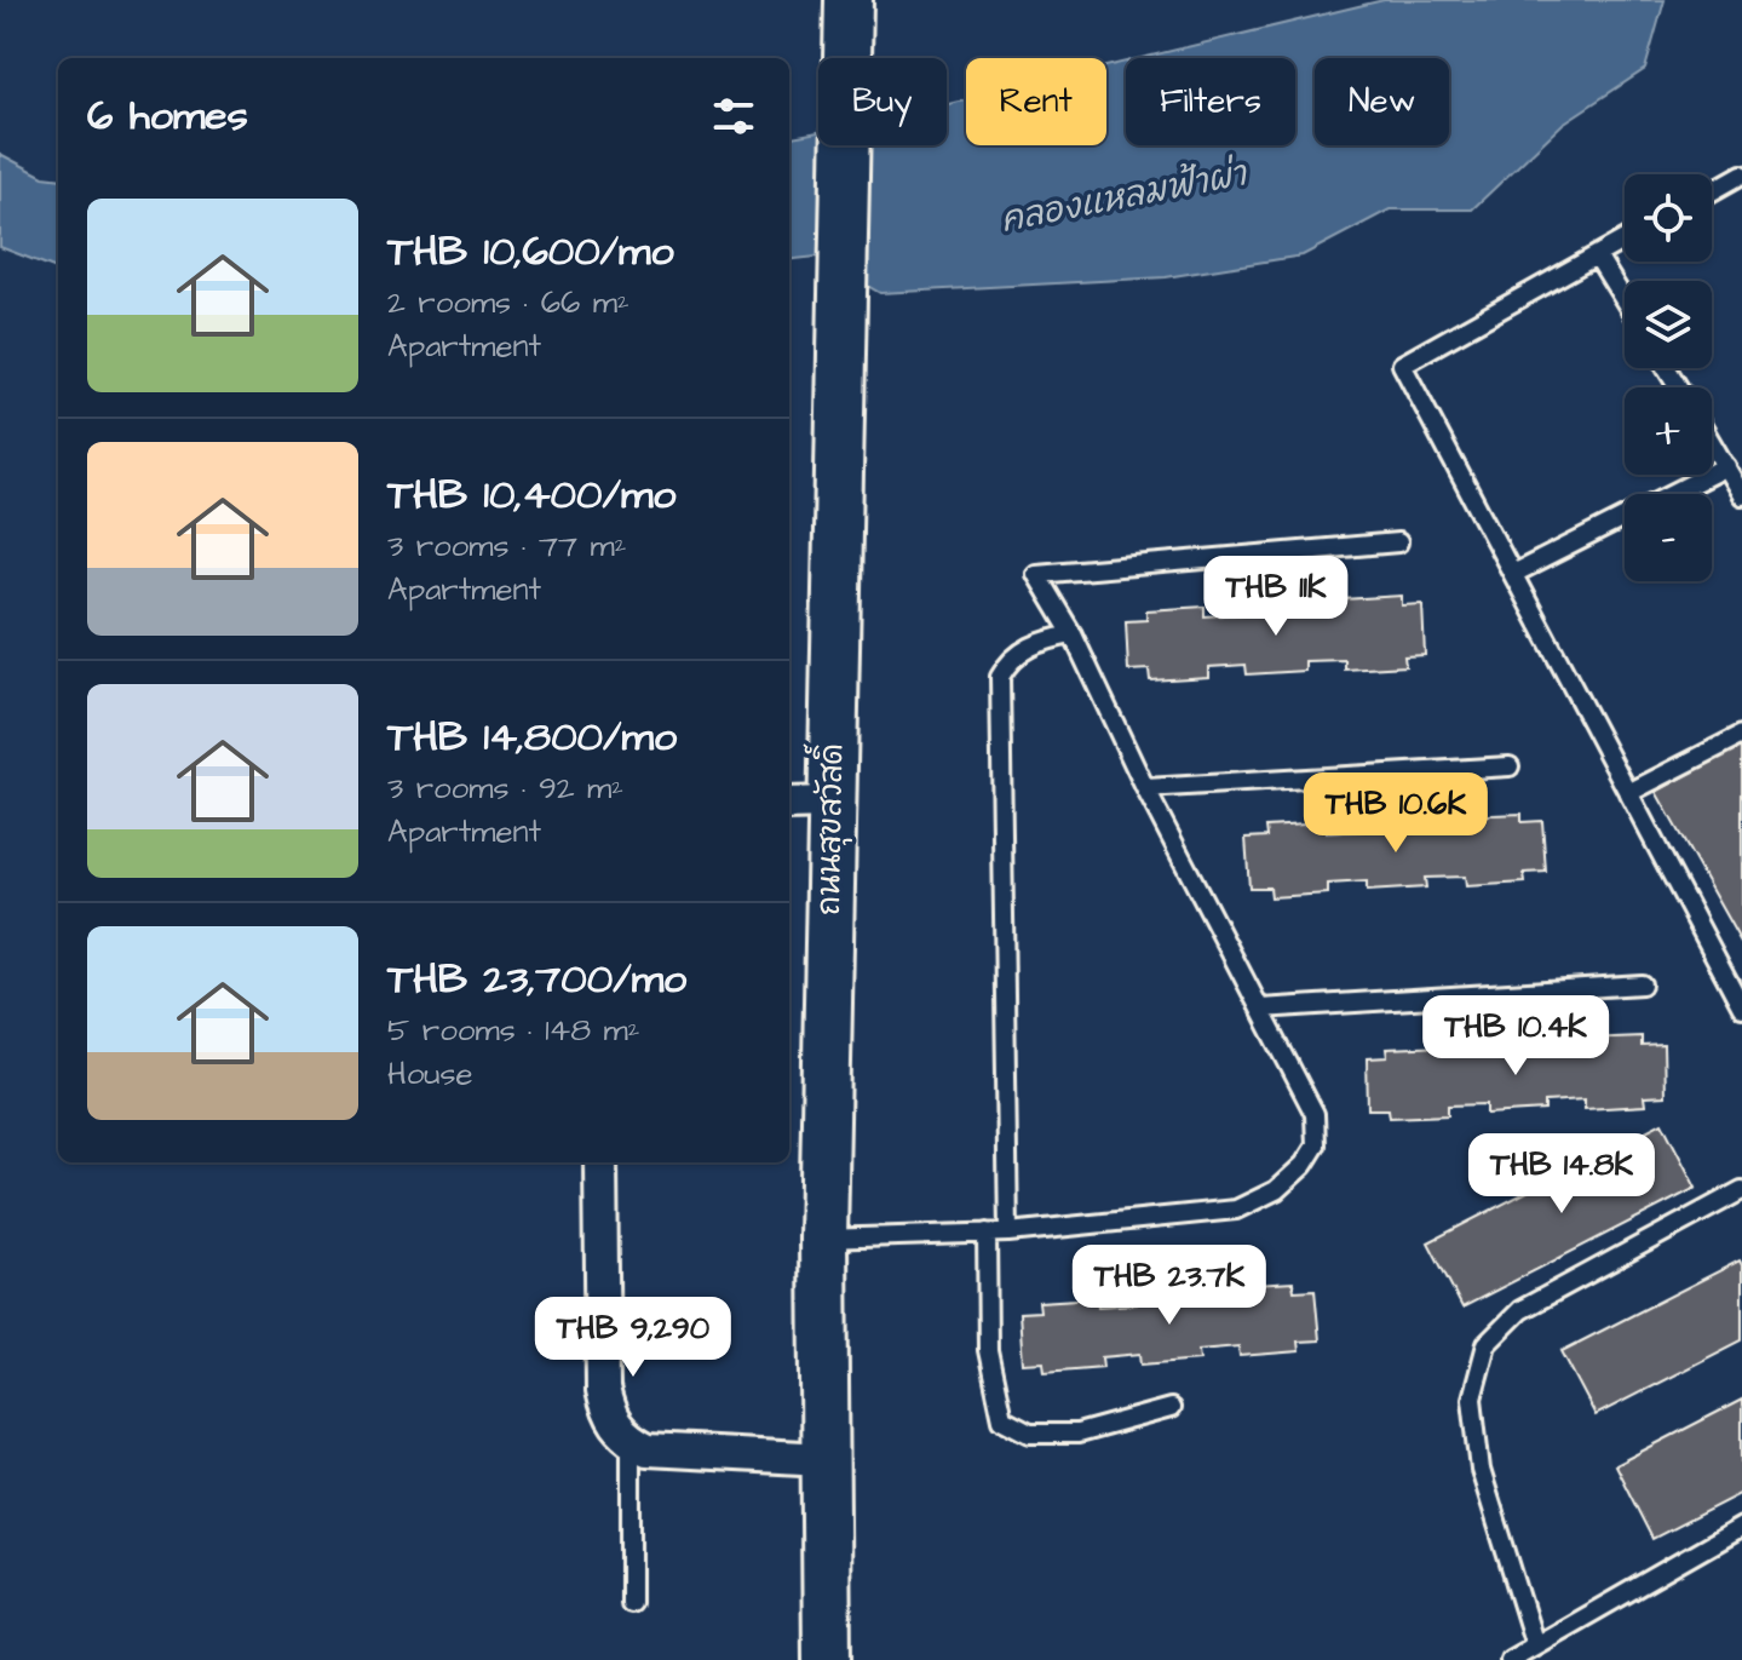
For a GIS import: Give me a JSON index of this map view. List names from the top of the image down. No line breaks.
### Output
{"streets":{"main road":["ถนนสุขสวัสดิ์"]},"water":["คลองแหลมฟ้าผ่า"],"page":{"chip":["Buy","Rent","Filters","New"],"heading":"6 homes","map_buttons":["+","−"],"list":[{"name":"THB 10,600/mo","note":"2 rooms · 66 m² · Apartment"},{"name":"THB 10,400/mo","note":"3 rooms · 77 m² · Apartment"},{"name":"THB 14,800/mo","note":"3 rooms · 92 m² · Apartment"},{"name":"THB 23,700/mo","note":"5 rooms · 148 m² · House"}],"price":["THB 11K","THB 10.6K","THB 10.4K","THB 14.8K","THB 23.7K","THB 9,290"]}}
